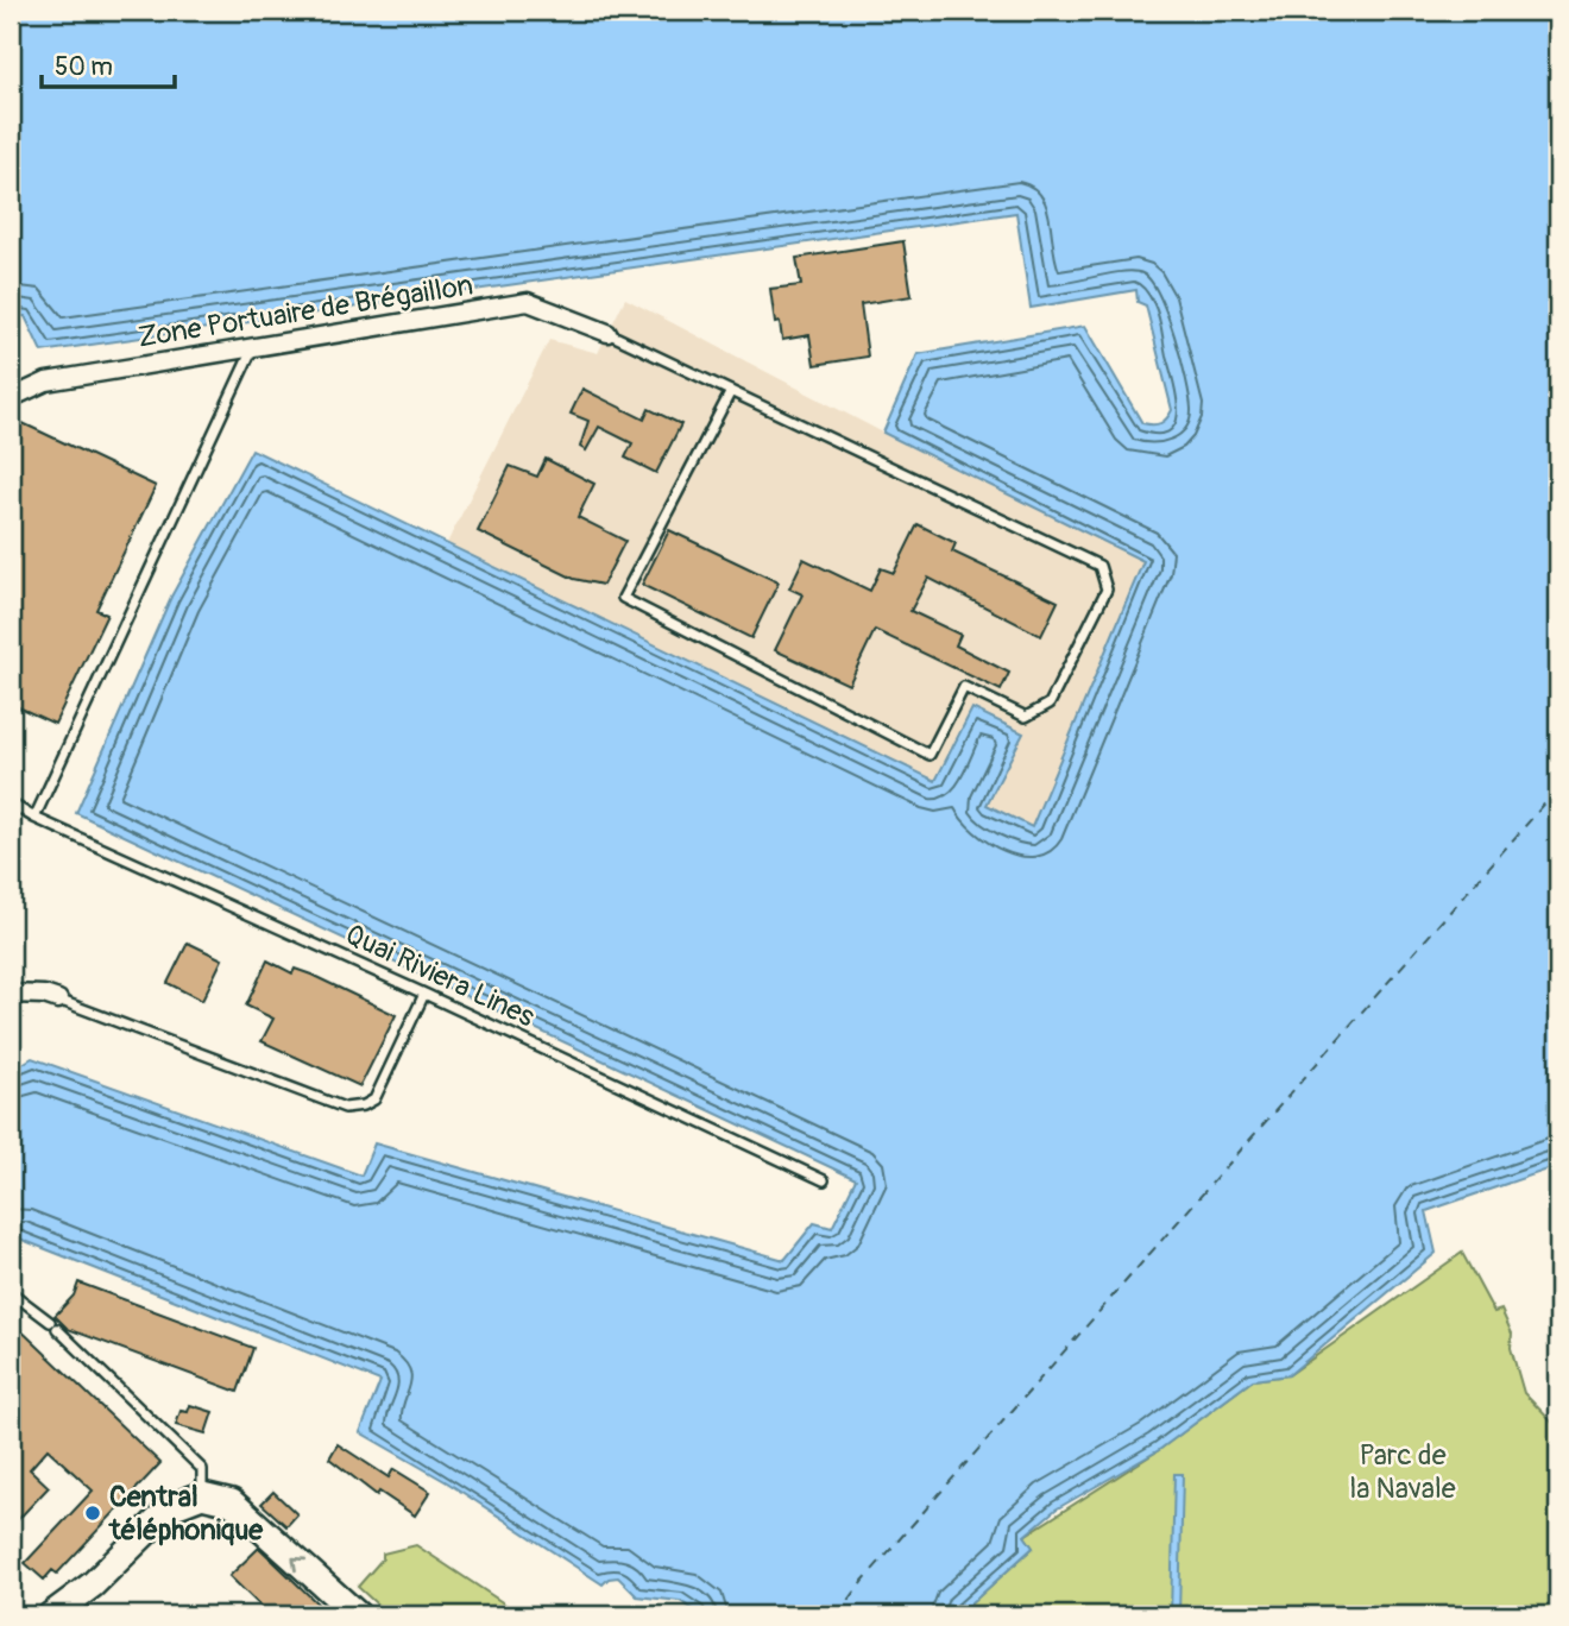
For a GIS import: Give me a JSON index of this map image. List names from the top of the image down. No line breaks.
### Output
{"streets":{"street":["Zone Portuaire de Brégaillon"],"lane":["Quai Riviera Lines"]},"parks":["Parc de la Navale"],"places":["Central téléphonique"],"scale_bar":"50 m"}
